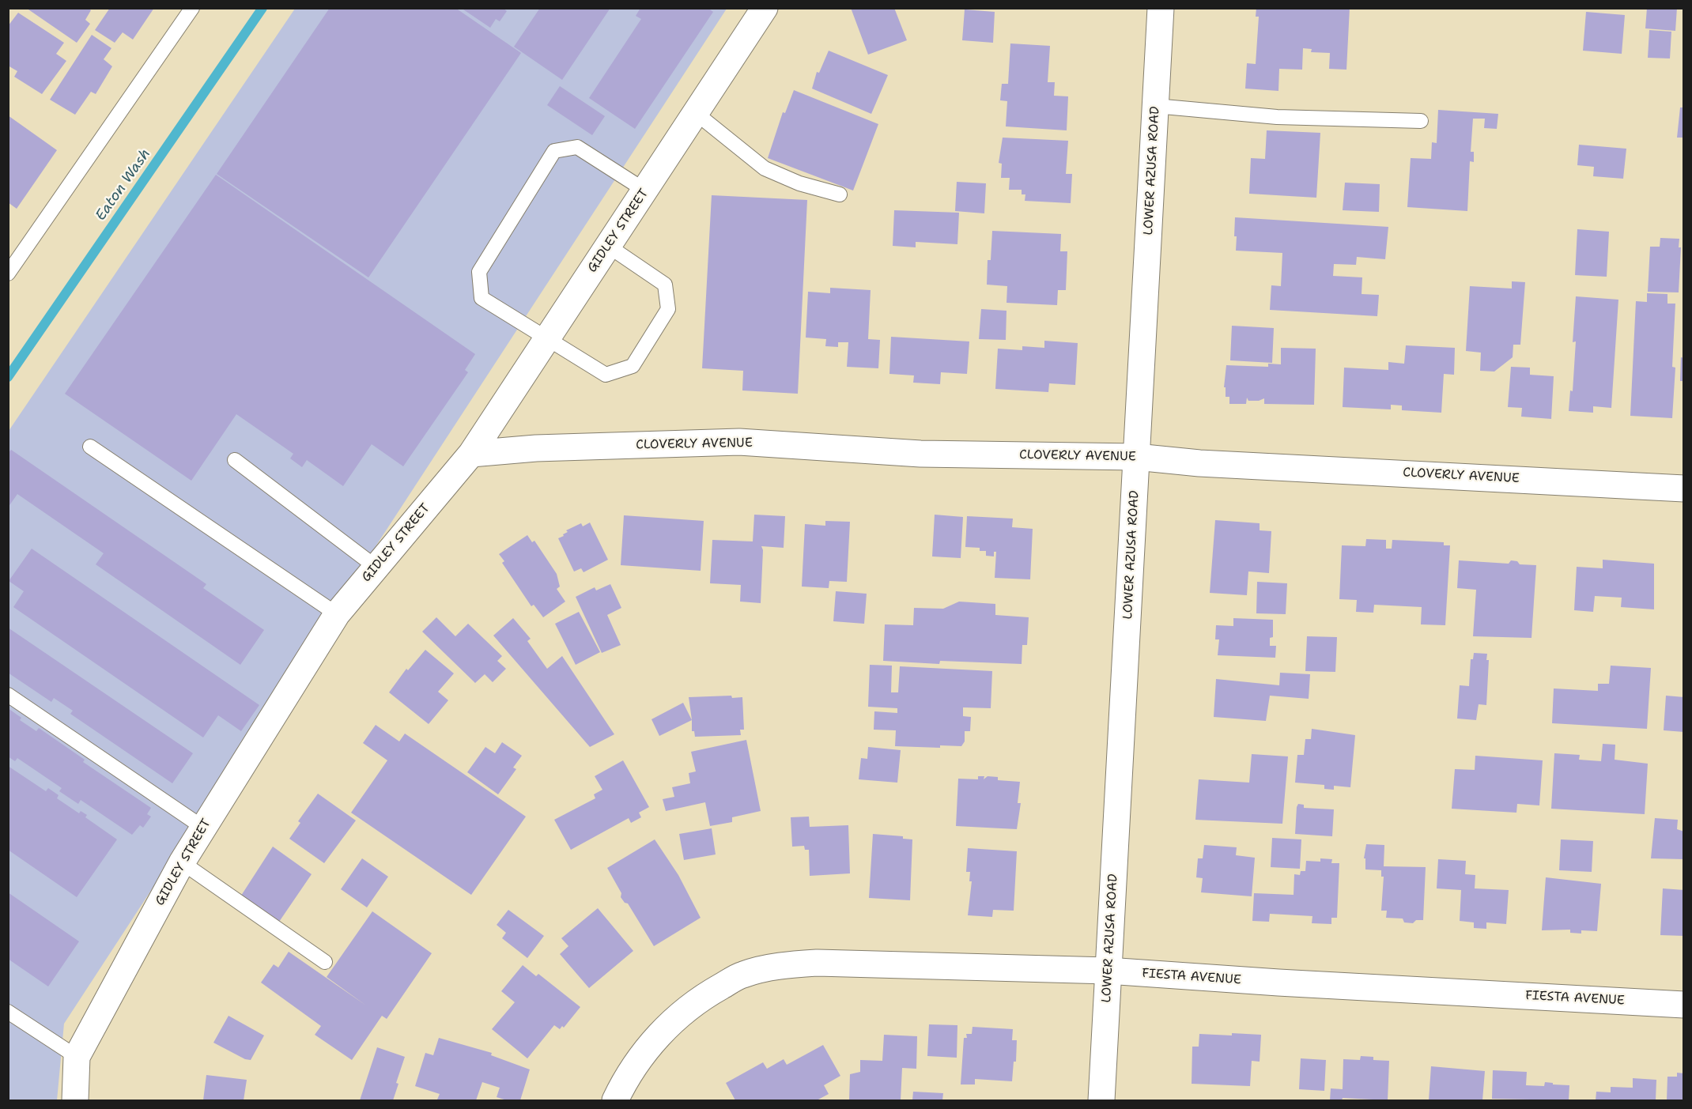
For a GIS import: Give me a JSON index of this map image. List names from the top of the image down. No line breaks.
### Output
{"streets":{"street":["LOWER AZUSA ROAD","GIDLEY STREET","CLOVERLY AVENUE","FIESTA AVENUE"]},"crossings":[["LOWER AZUSA ROAD","CLOVERLY AVENUE"],["LOWER AZUSA ROAD","FIESTA AVENUE"],["GIDLEY STREET","CLOVERLY AVENUE"]],"water":["Eaton Wash"]}
